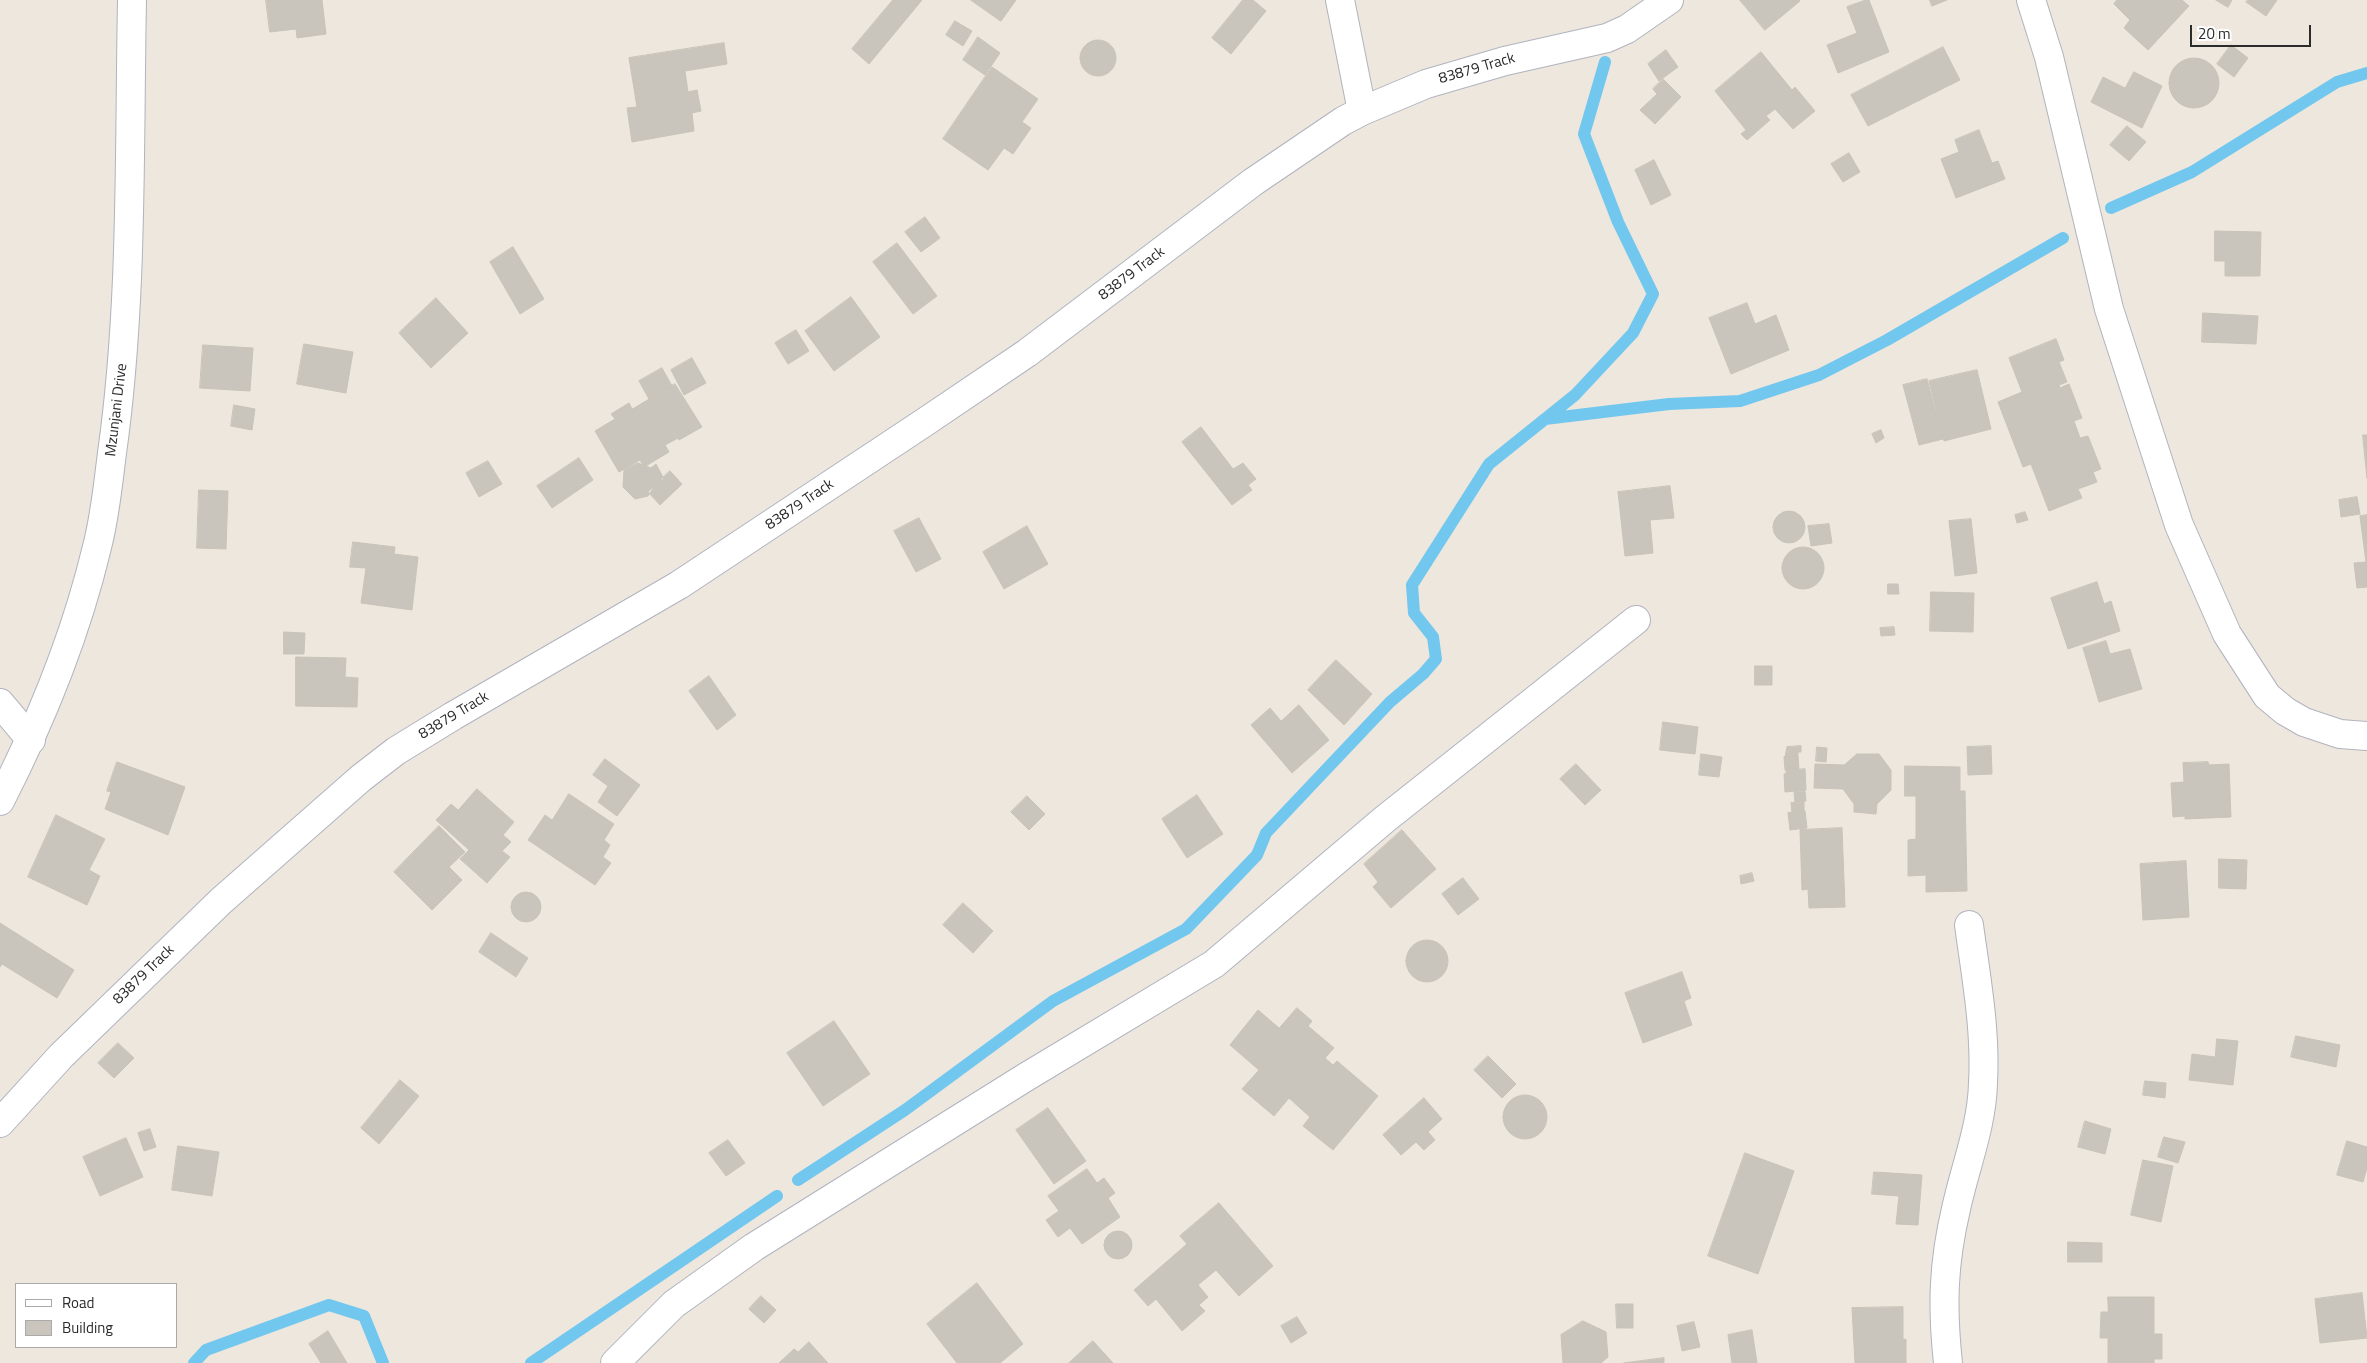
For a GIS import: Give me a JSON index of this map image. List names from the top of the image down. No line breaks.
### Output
{"streets":{"street":["83879 Track","Mzunjani Drive"]},"legend":["Road","Building"],"scale_bar":"20 m"}
